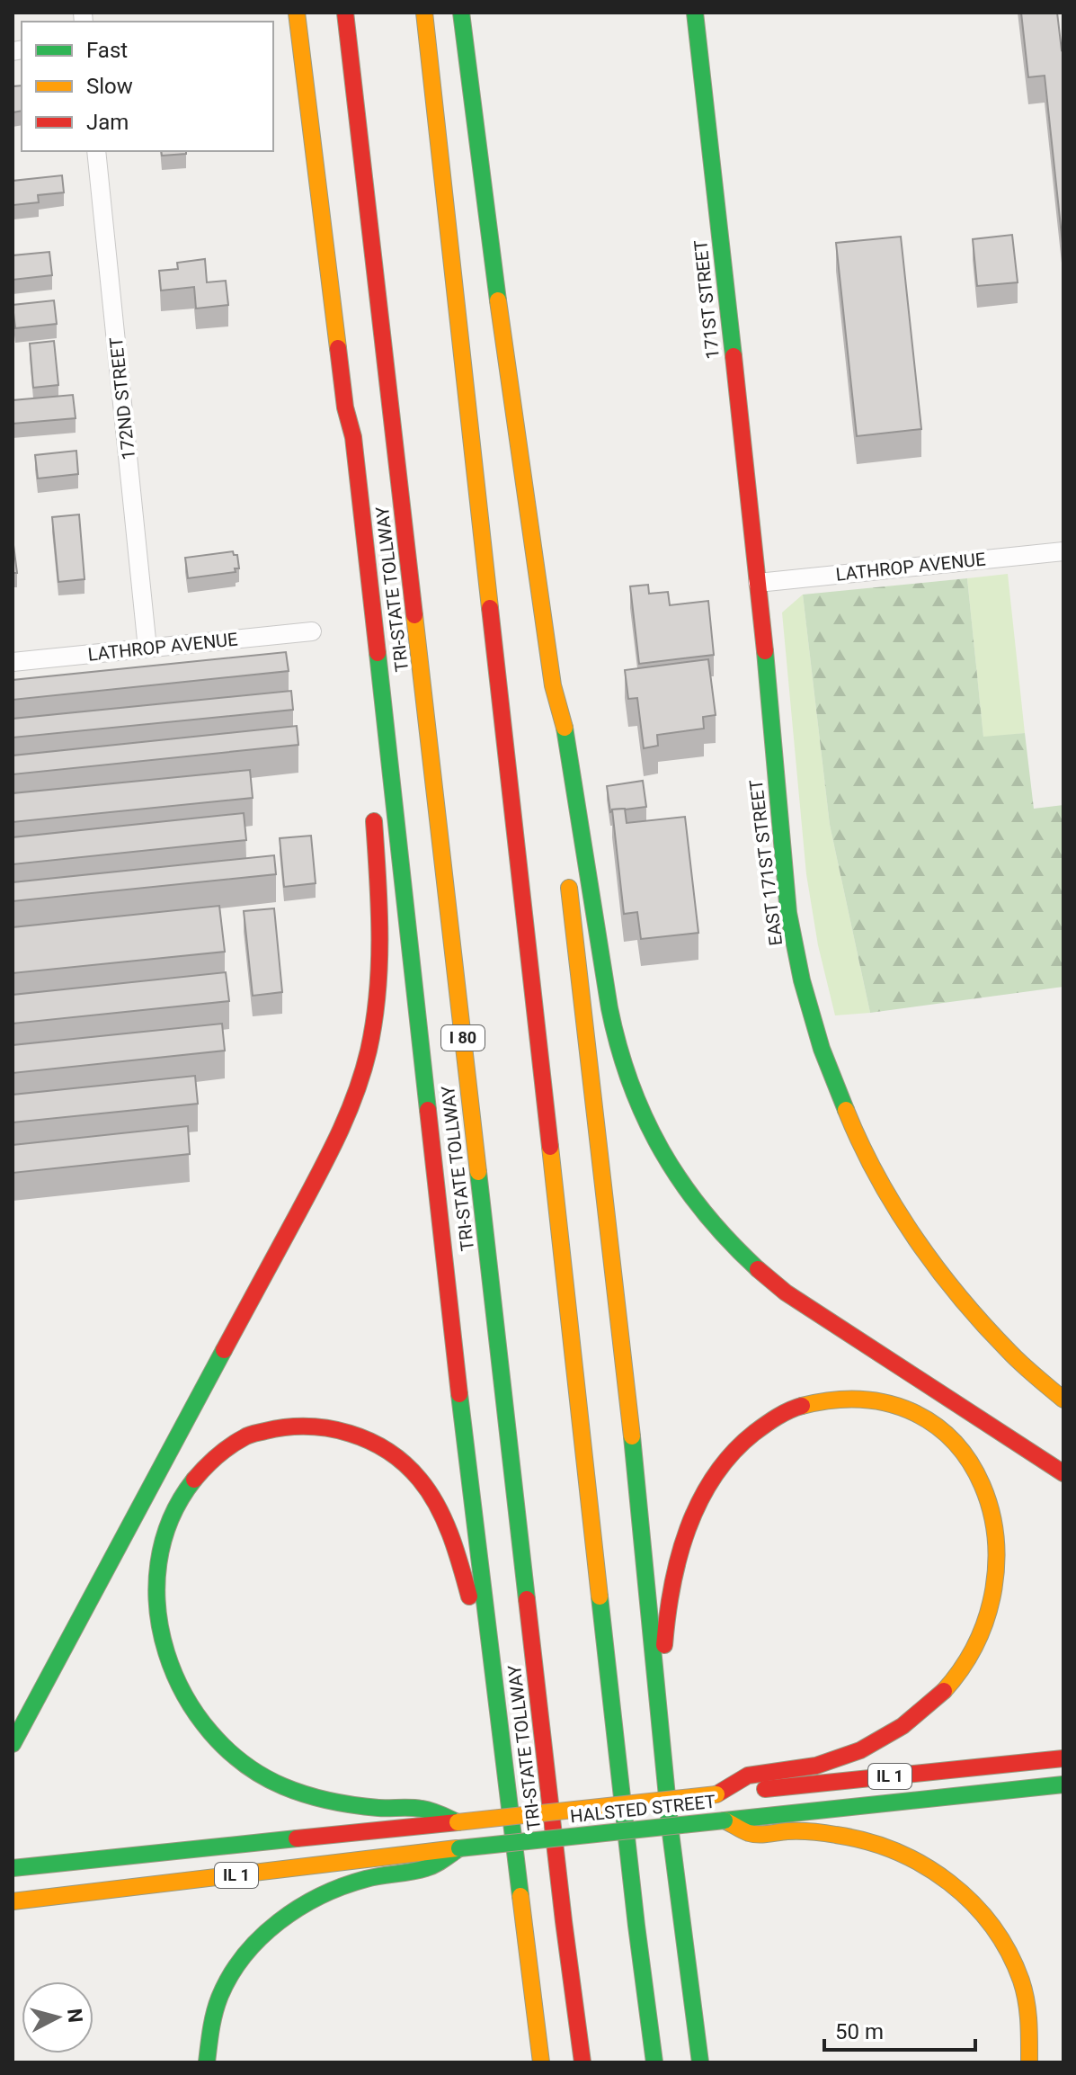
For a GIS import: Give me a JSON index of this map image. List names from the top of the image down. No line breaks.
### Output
{"streets":{"main road":["171ST STREET","TRI-STATE TOLLWAY","EAST 171ST STREET","I 80","IL 1","HALSTED STREET"],"street":["172ND STREET","LATHROP AVENUE"]},"crossings":[["171ST STREET","LATHROP AVENUE"],["171ST STREET","EAST 171ST STREET"],["172ND STREET","LATHROP AVENUE"],["LATHROP AVENUE","EAST 171ST STREET"]],"legend":["Fast","Slow","Jam"],"scale_bar":"50 m","north":"right"}
